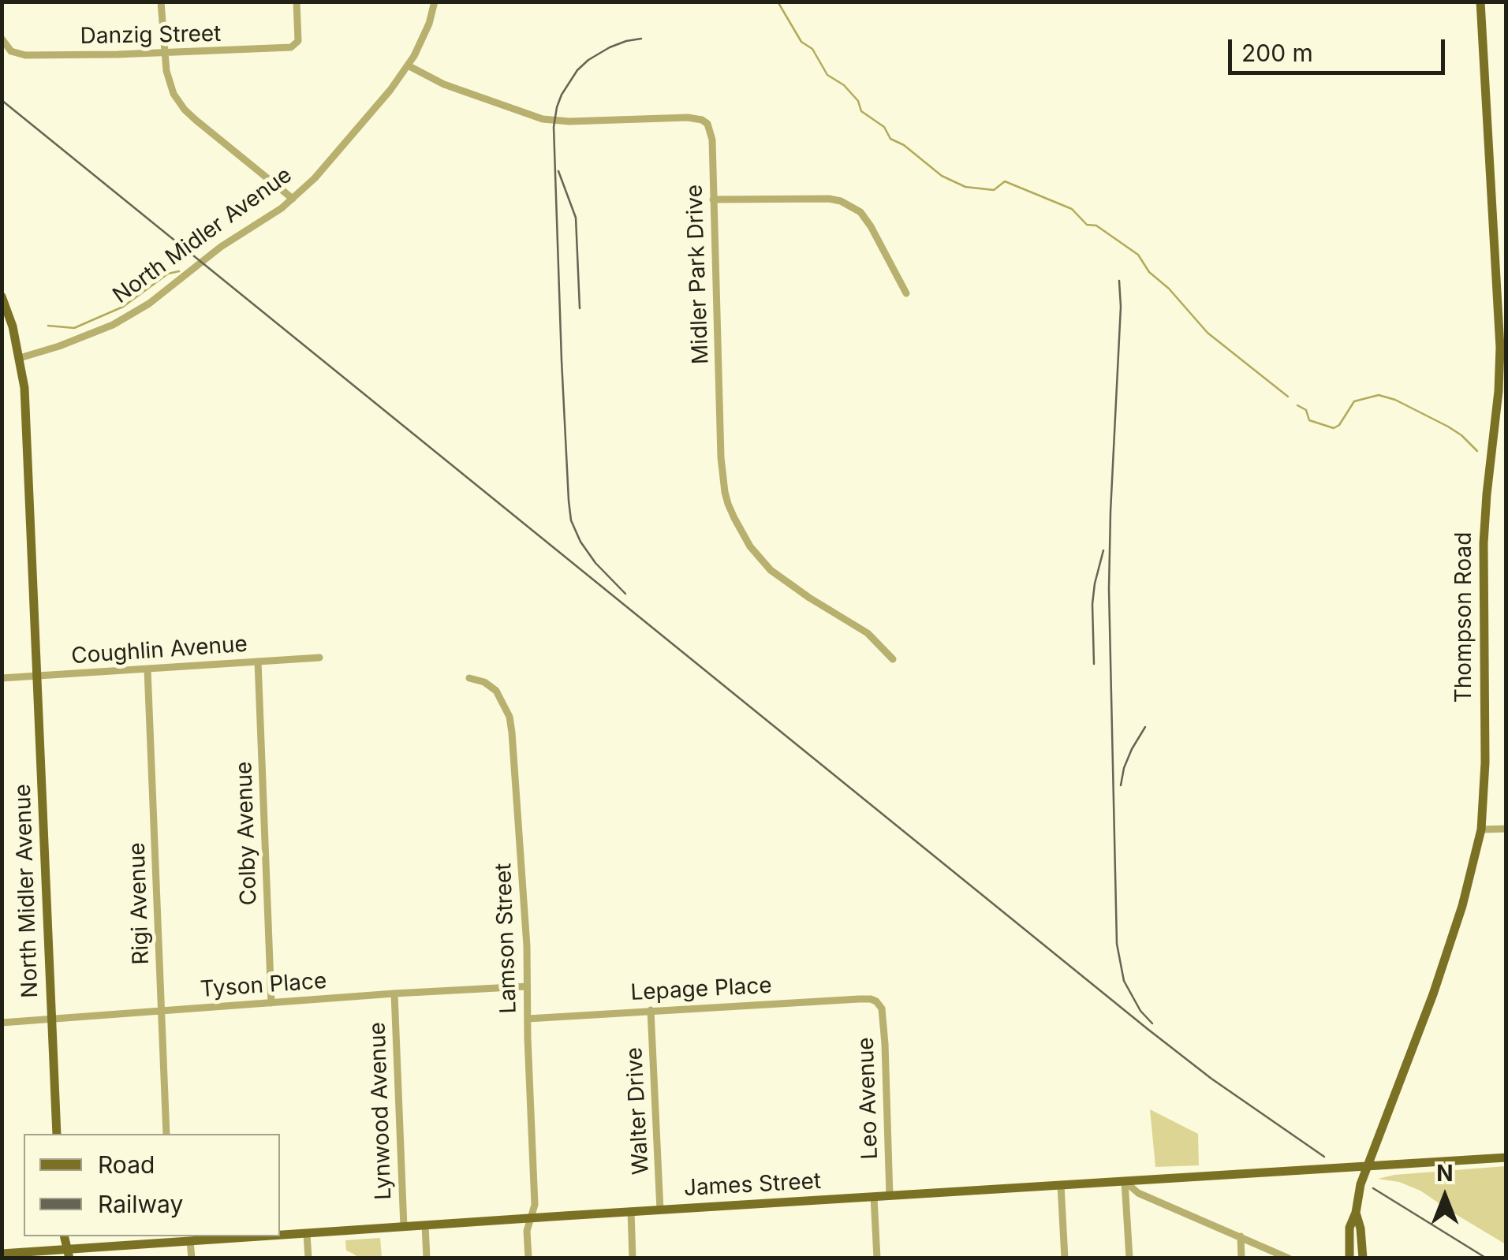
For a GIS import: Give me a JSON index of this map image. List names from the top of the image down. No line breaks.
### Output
{"streets":{"main road":["North Midler Avenue","Thompson Road","James Street"],"street":["Danzig Street","Midler Park Drive","Coughlin Avenue","Colby Avenue","Rigi Avenue","Lamson Street","Tyson Place","Lepage Place","Leo Avenue","Lynwood Avenue","Walter Drive"]},"crossings":[["North Midler Avenue","Midler Park Drive"],["North Midler Avenue","Coughlin Avenue"],["North Midler Avenue","Tyson Place"],["Thompson Road","James Street"],["Coughlin Avenue","Colby Avenue"],["Coughlin Avenue","Rigi Avenue"],["Colby Avenue","Tyson Place"],["Rigi Avenue","Tyson Place"],["Lamson Street","Tyson Place"],["Lamson Street","Lepage Place"],["Lamson Street","James Street"],["Tyson Place","Lynwood Avenue"],["Lepage Place","Leo Avenue"],["Lepage Place","Walter Drive"],["Leo Avenue","James Street"],["Lynwood Avenue","James Street"],["Walter Drive","James Street"]],"legend":["Road","Railway"],"scale_bar":"200 m","north":"top"}
